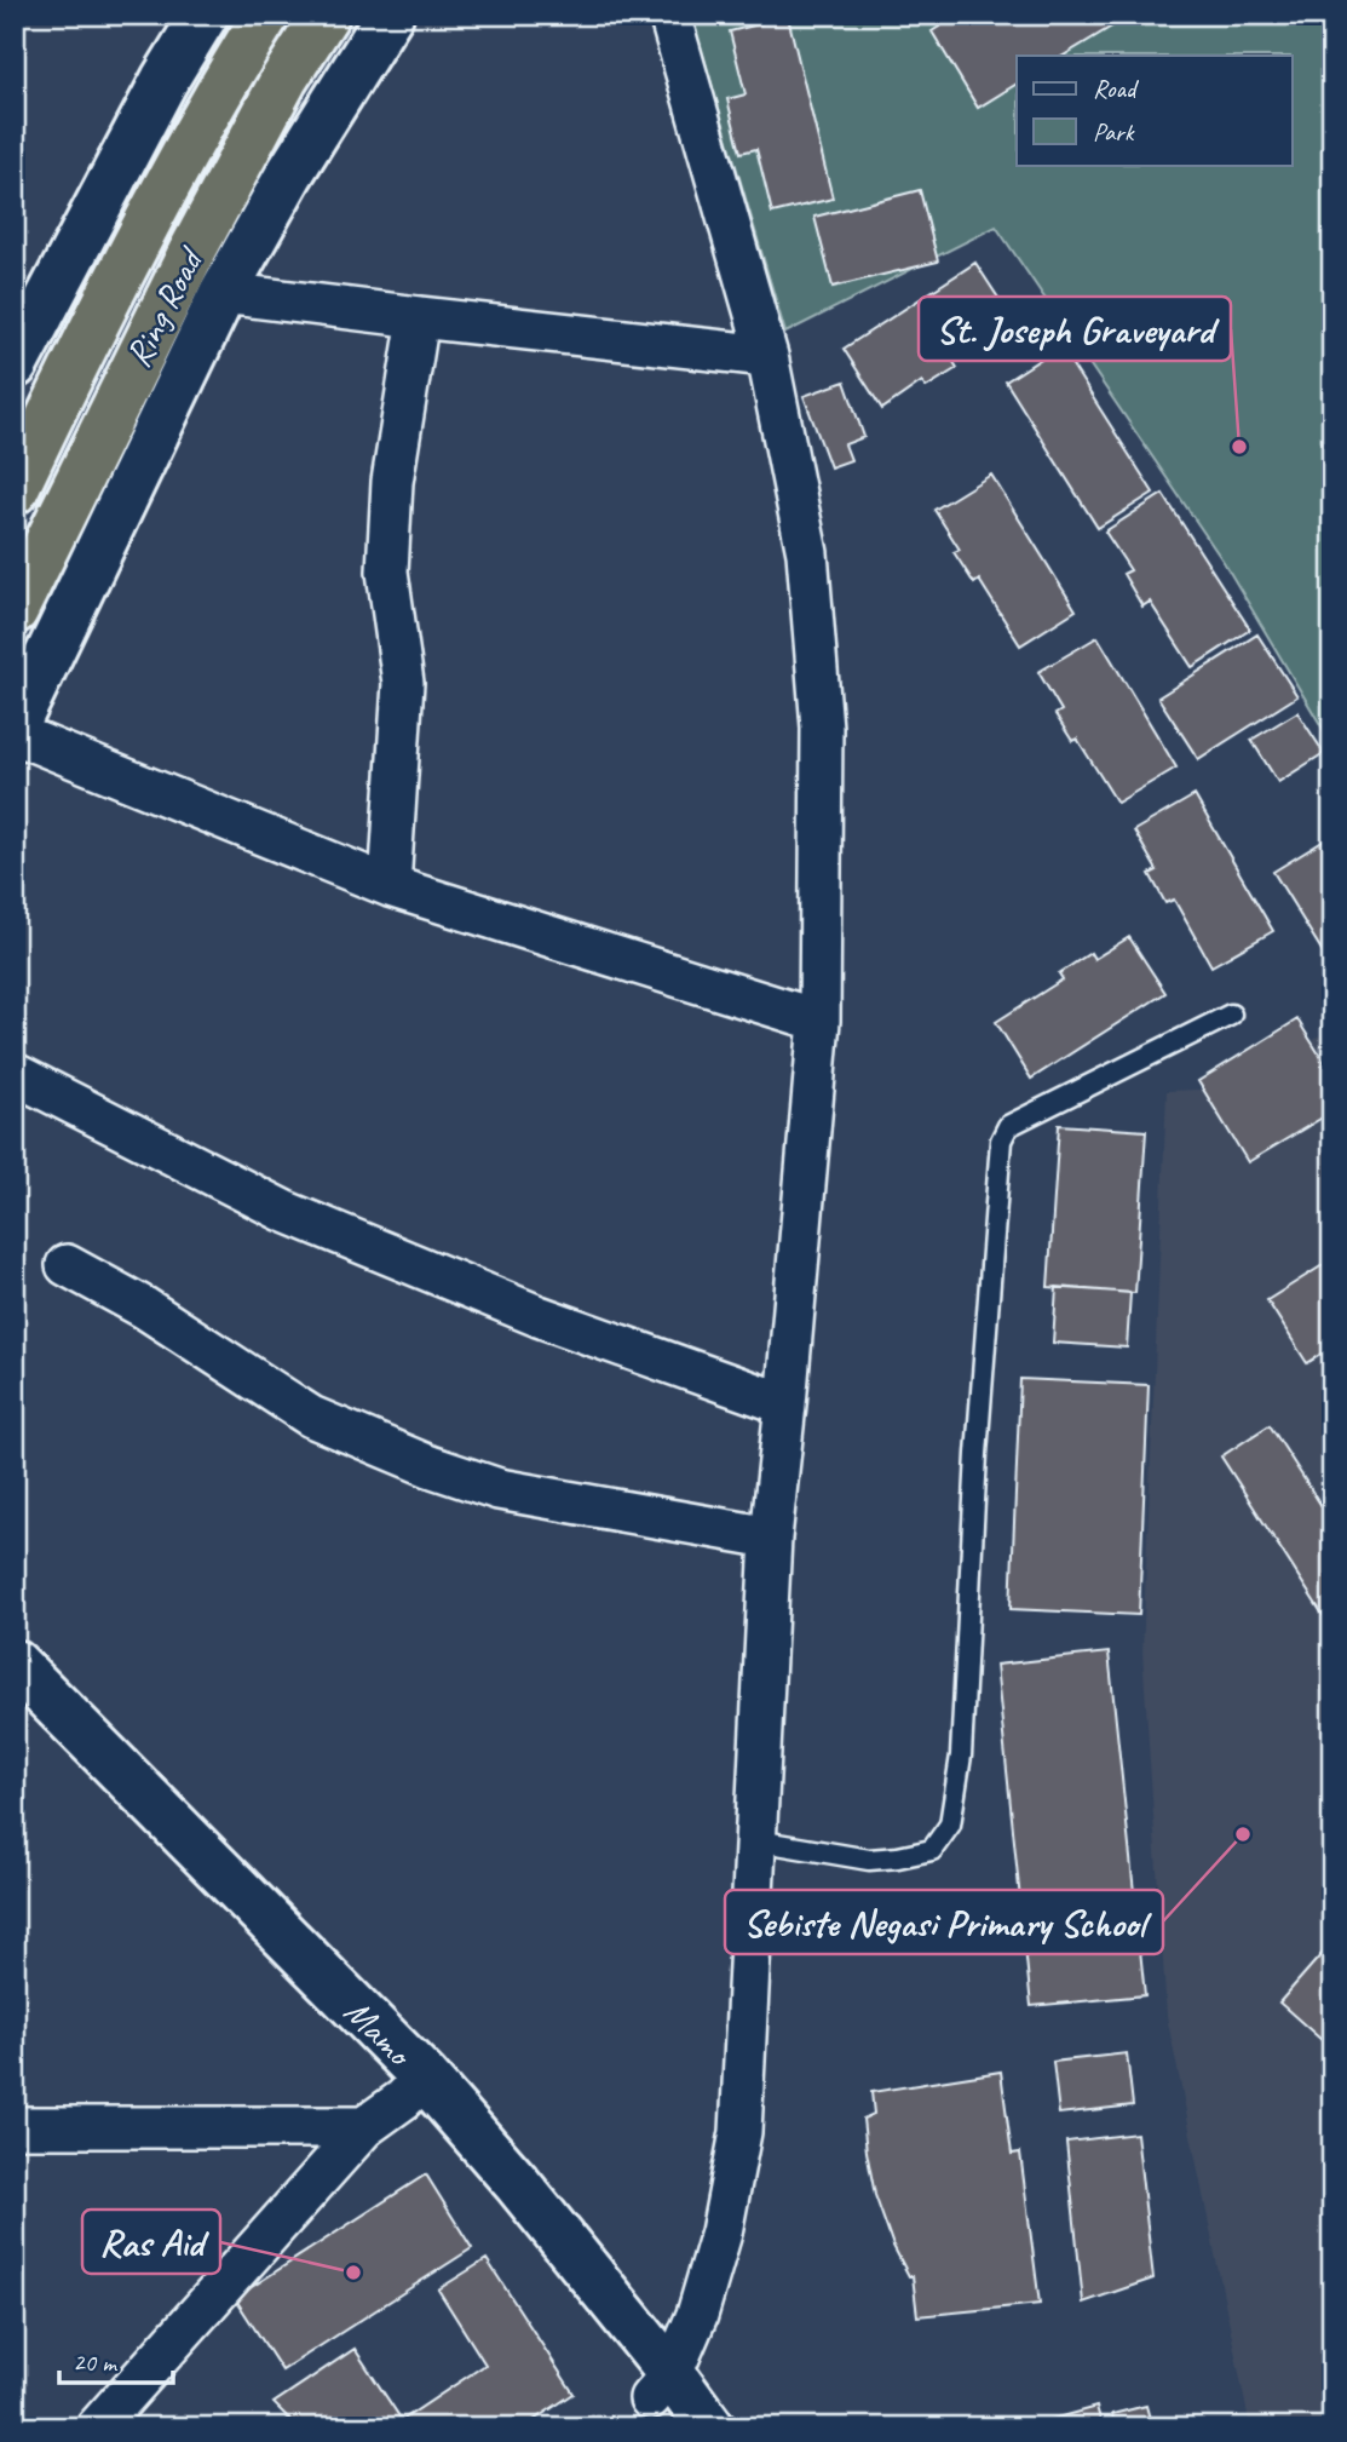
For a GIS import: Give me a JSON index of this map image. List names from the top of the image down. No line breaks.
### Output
{"streets":{"highway":["Ring Road"],"street":["Mamo"]},"places":["St. Joseph Graveyard","Sebiste Negasi Primary School","Ras Aid"],"legend":["Road","Park"],"scale_bar":"20 m"}
